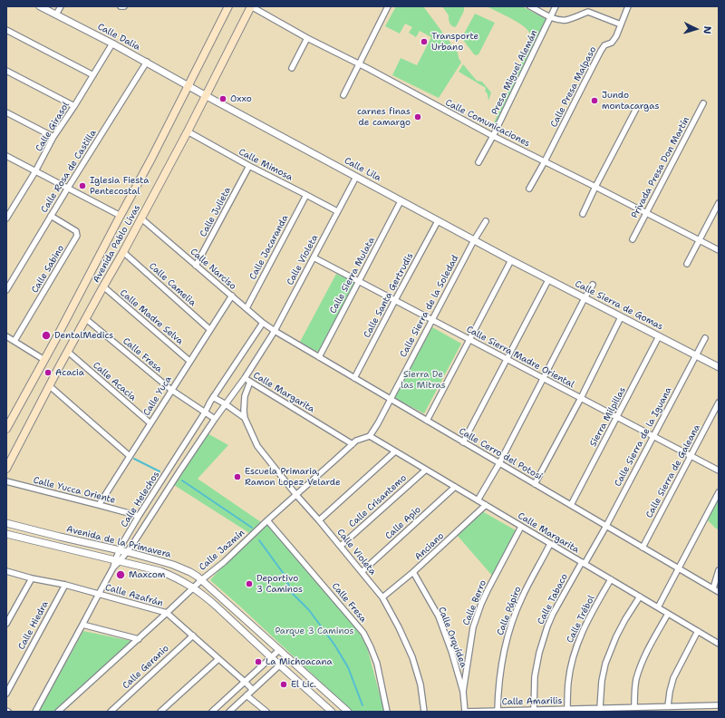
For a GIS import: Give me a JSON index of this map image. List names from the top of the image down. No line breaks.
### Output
{"streets":{"main road":["Avenida Pablo Livas"],"street":["Calle Dalia","Presa Miguel Alemán","Calle Presa Malpaso","Calle Comunicaciones","Calle Girasol","Calle Mimosa","Privada Presa Don Martín","Calle Lila","Calle Rosa de Castilla","Calle Julieta","Calle Jacaranda","Calle Violeta","Calle Sabino","Calle Narciso","Calle Sierra Mulata","Calle Camelia","Calle Santa Gertrudis","Calle Sierra de Gomas","Calle Sierra de la Soledad","Calle Madre Selva","Calle Fresa","Calle Sierra Madre Oriental","Calle Acacia","Calle Margarita","Calle Yuca","Sierra Milpillas","Calle Sierra de la Iguana","Calle Cerro del Potosí","Calle Sierra de Galeana","Calle Yucca Oriente","Calle Helechos","Calle Crisantemo","Calle Apio","Avenida de la Primavera","Anciano","Calle Jazmín","Calle Azafrán","Calle Tabaco","Calle Berro","Calle Pápiro","Calle Trébol","Calle Hiedra","Calle Orquídea","Calle Geranio","Calle Amarilis"]},"crossings":[["Calle Dalia","Calle Girasol"],["Calle Dalia","Calle Lila"],["Calle Dalia","Calle Rosa de Castilla"],["Calle Dalia","Avenida Pablo Livas"],["Presa Miguel Alemán","Calle Comunicaciones"],["Calle Presa Malpaso","Calle Comunicaciones"],["Calle Comunicaciones","Privada Presa Don Martín"],["Calle Comunicaciones","Avenida Pablo Livas"],["Calle Mimosa","Calle Julieta"],["Calle Mimosa","Avenida Pablo Livas"],["Calle Mimosa","Calle Jacaranda"],["Calle Mimosa","Calle Violeta"],["Calle Lila","Avenida Pablo Livas"],["Calle Lila","Calle Violeta"],["Calle Lila","Calle Sierra Mulata"],["Calle Lila","Calle Santa Gertrudis"],["Calle Lila","Calle Sierra de Gomas"],["Calle Lila","Calle Sierra de la Soledad"],["Calle Rosa de Castilla","Calle Sabino"],["Calle Julieta","Calle Narciso"],["Avenida Pablo Livas","Calle Narciso"],["Avenida Pablo Livas","Calle Camelia"],["Avenida Pablo Livas","Calle Madre Selva"],["Avenida Pablo Livas","Calle Fresa"],["Avenida Pablo Livas","Calle Acacia"],["Calle Jacaranda","Calle Narciso"],["Calle Violeta","Calle Narciso"],["Calle Violeta","Calle Fresa"],["Calle Violeta","Calle Sierra Madre Oriental"],["Calle Violeta","Calle Margarita"],["Calle Violeta","Calle Cerro del Potosí"],["Calle Violeta","Calle Helechos"],["Calle Violeta","Calle Crisantemo"],["Calle Violeta","Calle Apio"],["Calle Violeta","Avenida de la Primavera"],["Calle Violeta","Anciano"],["Calle Violeta","Calle Jazmín"],["Calle Narciso","Calle Yuca"],["Calle Narciso","Calle Cerro del Potosí"],["Calle Narciso","Calle Helechos"],["Calle Sierra Mulata","Calle Sierra Madre Oriental"],["Calle Sierra Mulata","Calle Cerro del Potosí"],["Calle Camelia","Calle Yuca"],["Calle Santa Gertrudis","Calle Sierra Madre Oriental"],["Calle Santa Gertrudis","Calle Cerro del Potosí"],["Calle Sierra de Gomas","Sierra Milpillas"],["Calle Sierra de Gomas","Calle Sierra de la Iguana"],["Calle Sierra de la Soledad","Calle Sierra Madre Oriental"],["Calle Sierra de la Soledad","Calle Cerro del Potosí"],["Calle Madre Selva","Calle Yuca"],["Calle Fresa","Calle Yuca"],["Calle Fresa","Calle Helechos"],["Calle Fresa","Calle Jazmín"],["Calle Sierra Madre Oriental","Sierra Milpillas"],["Calle Sierra Madre Oriental","Calle Sierra de la Iguana"],["Calle Sierra Madre Oriental","Calle Sierra de Galeana"],["Calle Acacia","Calle Yuca"],["Calle Margarita","Calle Crisantemo"],["Calle Margarita","Calle Apio"],["Calle Margarita","Anciano"],["Calle Margarita","Calle Jazmín"],["Calle Margarita","Calle Tabaco"],["Calle Margarita","Calle Berro"],["Calle Margarita","Calle Pápiro"],["Calle Margarita","Calle Trébol"],["Calle Yuca","Calle Yucca Oriente"],["Sierra Milpillas","Calle Cerro del Potosí"],["Calle Sierra de la Iguana","Calle Cerro del Potosí"],["Calle Sierra de la Iguana","Calle Tabaco"],["Calle Cerro del Potosí","Calle Sierra de Galeana"],["Calle Cerro del Potosí","Calle Tabaco"],["Calle Yucca Oriente","Calle Helechos"],["Calle Helechos","Avenida de la Primavera"],["Calle Helechos","Calle Azafrán"],["Avenida de la Primavera","Calle Jazmín"],["Anciano","Calle Orquídea"],["Calle Jazmín","Calle Azafrán"],["Calle Azafrán","Calle Hiedra"],["Calle Azafrán","Calle Geranio"],["Calle Tabaco","Calle Amarilis"],["Calle Berro","Calle Orquídea"],["Calle Pápiro","Calle Amarilis"],["Calle Trébol","Calle Amarilis"],["Calle Orquídea","Calle Amarilis"]],"parks":["Sierra De las Mitras","Parque 3 Caminos"],"places":["Transporte Urbano","Oxxo","Jundo montacargas","carnes finas de camargo","Iglesia Fiesta Pentecostal","DentalMedics","Acacia","Escuela Primaria, Ramon Lopez Velarde","Maxcom","Deportivo 3 Caminos","La Michoacana","El Lic."],"north":"right"}
